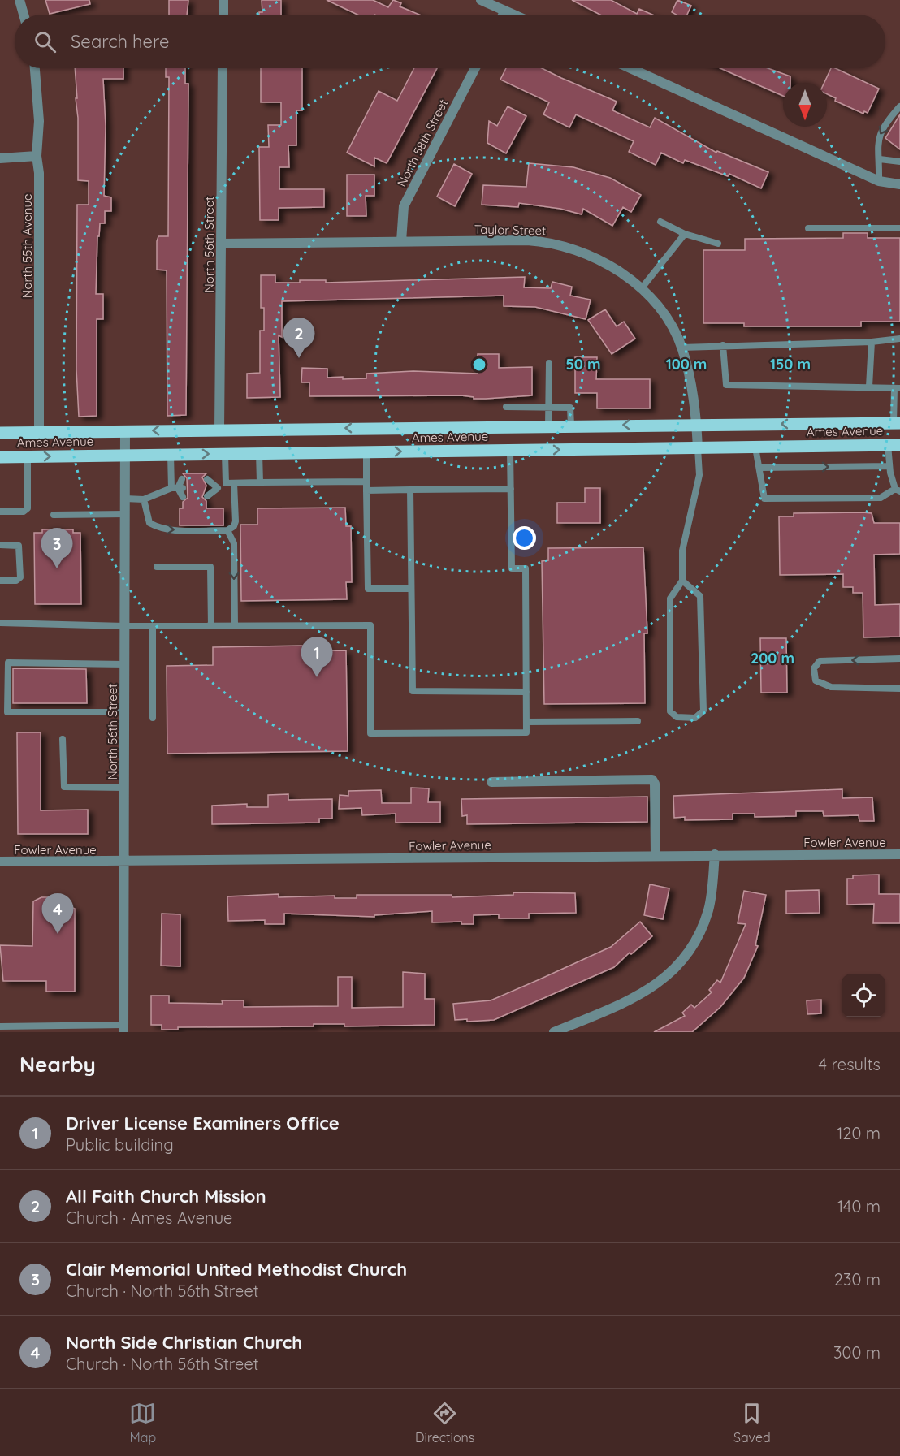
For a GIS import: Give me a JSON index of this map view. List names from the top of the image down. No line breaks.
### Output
{"streets":{"main road":["Ames Avenue"],"street":["North 58th Street","Taylor Street","North 56th Street","North 55th Avenue","Fowler Avenue"]},"crossings":[["North 58th Street","Taylor Street"],["Taylor Street","North 56th Street"],["Taylor Street","Ames Avenue"],["North 56th Street","Ames Avenue"],["North 56th Street","Fowler Avenue"],["North 55th Avenue","Ames Avenue"]],"north":"bottom","page":{"search":"Search here","pins":["2","3","1","4"],"heading":["Nearby","4 results"],"list":[{"mark":"1","name":"Driver License Examiners Office","note":"Public building","value":"120 m"},{"mark":"2","name":"All Faith Church Mission","note":"Church · Ames Avenue","value":"140 m"},{"mark":"3","name":"Clair Memorial United Methodist Church","note":"Church · North 56th Street","value":"230 m"},{"mark":"4","name":"North Side Christian Church","note":"Church · North 56th Street","value":"300 m"}],"nav":["Map","Directions","Saved"]},"rings":["50 m","100 m","150 m","200 m"]}
